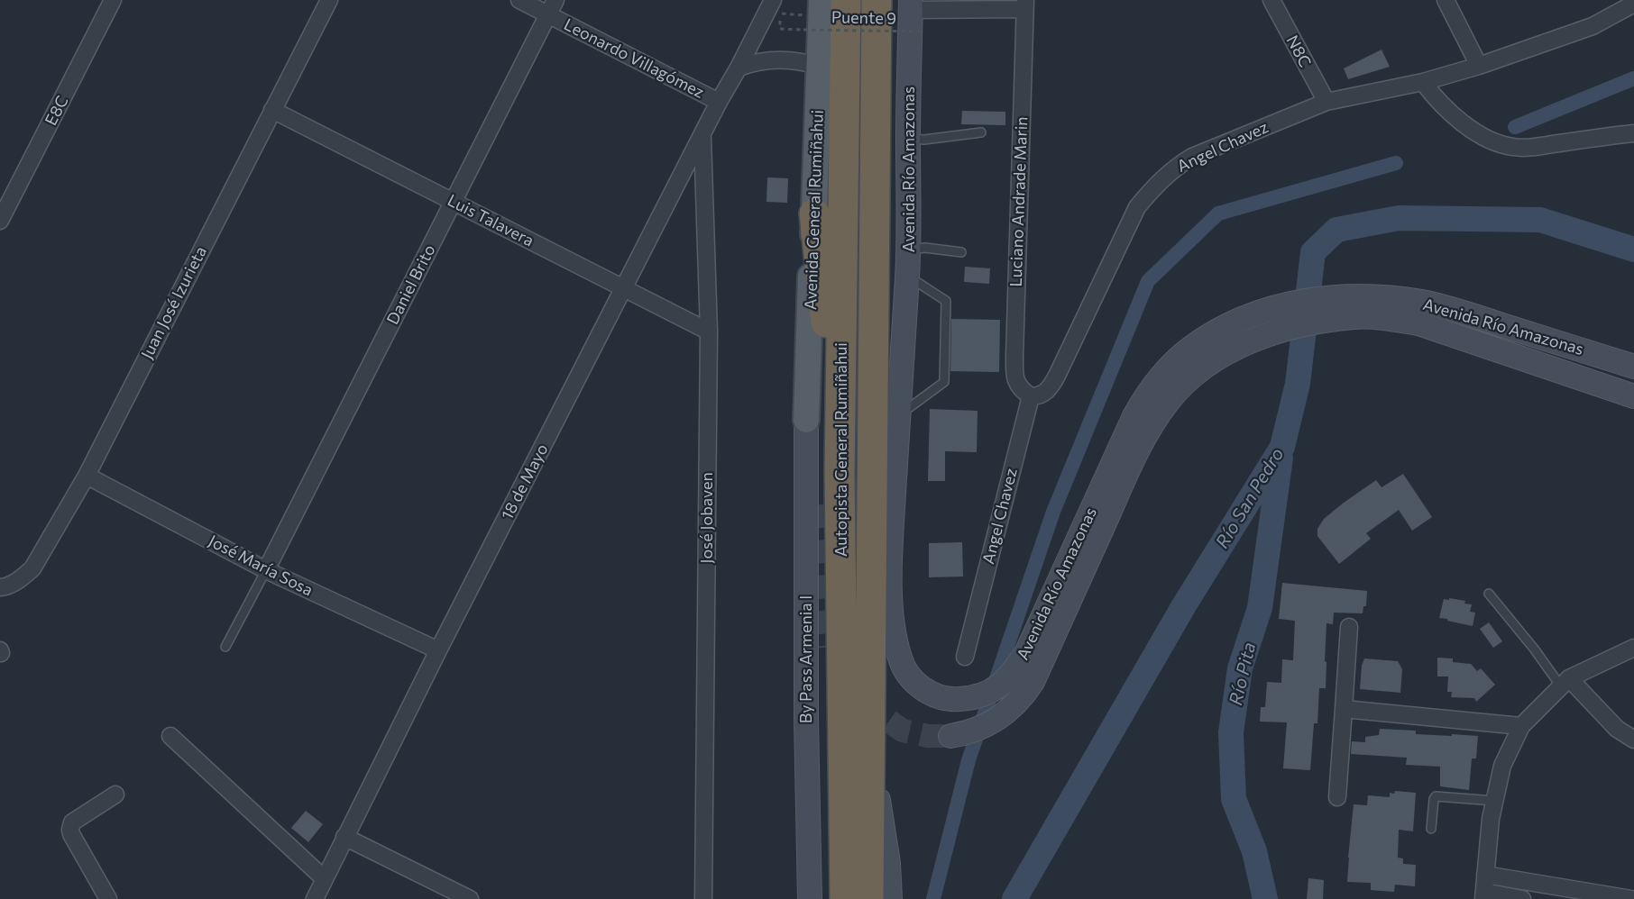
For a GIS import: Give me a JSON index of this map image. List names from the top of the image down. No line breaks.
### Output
{"streets":{"highway":["Autopista General Rumiñahui"],"main road":["Avenida Río Amazonas","Avenida General Rumiñahui","By Pass Armenia I"],"street":["N8C","Leonardo Villagómez","E8C","Angel Chavez","Luciano Andrade Marin","Luis Talavera","Daniel Brito","Juan José Izurieta","18 de Mayo","José Jobaven","José María Sosa"],"path":["Puente 9"]},"crossings":[["Puente 9","18 de Mayo"],["N8C","Angel Chavez"],["Leonardo Villagómez","Daniel Brito"],["Leonardo Villagómez","18 de Mayo"],["Angel Chavez","Luciano Andrade Marin"],["Avenida General Rumiñahui","By Pass Armenia I"],["Luis Talavera","Daniel Brito"],["Luis Talavera","Juan José Izurieta"],["Luis Talavera","18 de Mayo"],["Luis Talavera","José Jobaven"],["Daniel Brito","José María Sosa"],["Juan José Izurieta","José María Sosa"],["18 de Mayo","José Jobaven"],["18 de Mayo","José María Sosa"]],"water":["Río San Pedro","Río Pita"]}
